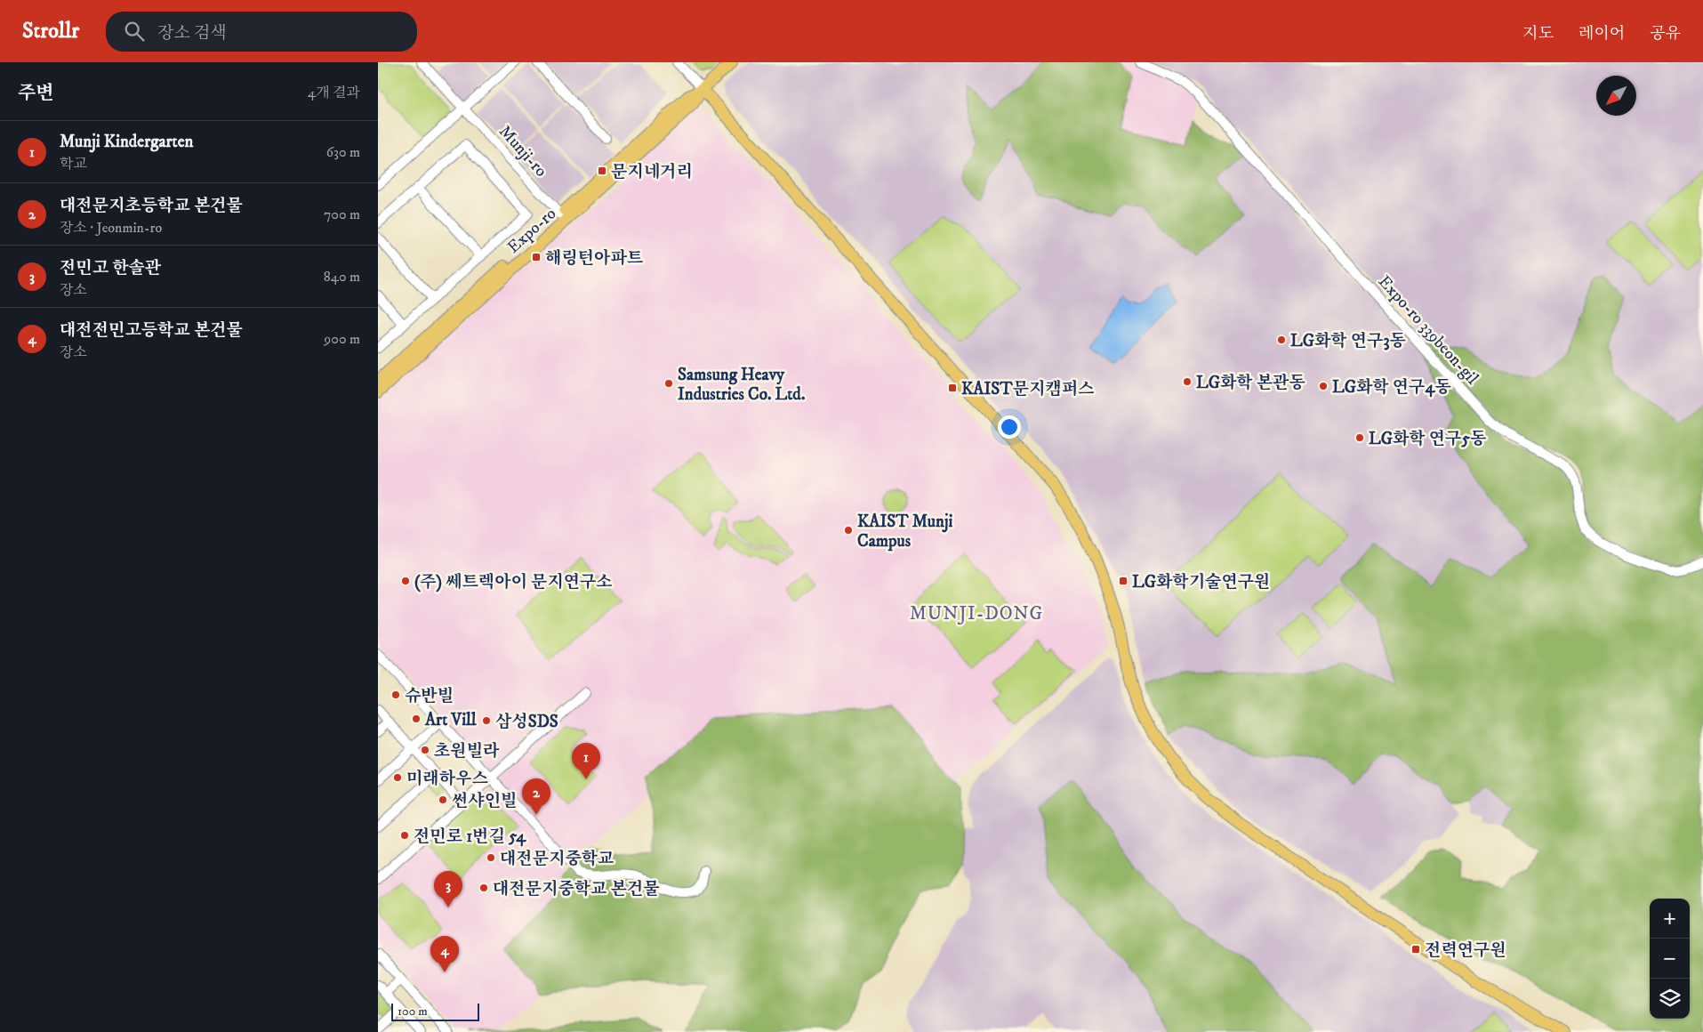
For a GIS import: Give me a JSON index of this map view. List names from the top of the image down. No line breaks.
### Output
{"streets":{"main road":["Expo-ro"],"street":["Munji-ro","Expo-ro 339beon-gil"]},"crossings":[["Munji-ro","Expo-ro"]],"districts":["MUNJI-DONG"],"places":{"transit":["문지네거리","해링턴아파트","KAIST문지캠퍼스","LG화학기술연구원","전력연구원"],"other":["LG화학 연구3동","LG화학 본관동","Samsung Heavy Industries Co. Ltd.","LG화학 연구4동","LG화학 연구5동","KAIST Munji Campus","(주) 쎄트렉아이 문지연구소","슈반빌","Art Vill","삼성SDS","초원빌라","미래하우스","썬샤인빌","전민로 1번길 54","대전문지중학교","대전문지중학교 본건물"]},"scale_bar":"100 m","north":"bottom left","page":{"header":"Strollr","search":"장소 검색","nav":["지도","레이어","공유"],"heading":["주변","4개 결과"],"list":[{"mark":"1","name":"Munji Kindergarten","note":"학교","value":"630 m"},{"mark":"2","name":"대전문지초등학교 본건물","note":"장소 · Jeonmin-ro","value":"700 m"},{"mark":"3","name":"전민고 한솔관","note":"장소","value":"840 m"},{"mark":"4","name":"대전전민고등학교 본건물","note":"장소","value":"900 m"}],"pins":["1","2","3","4"],"map_buttons":["+","−"],"scale":"100 m"}}
